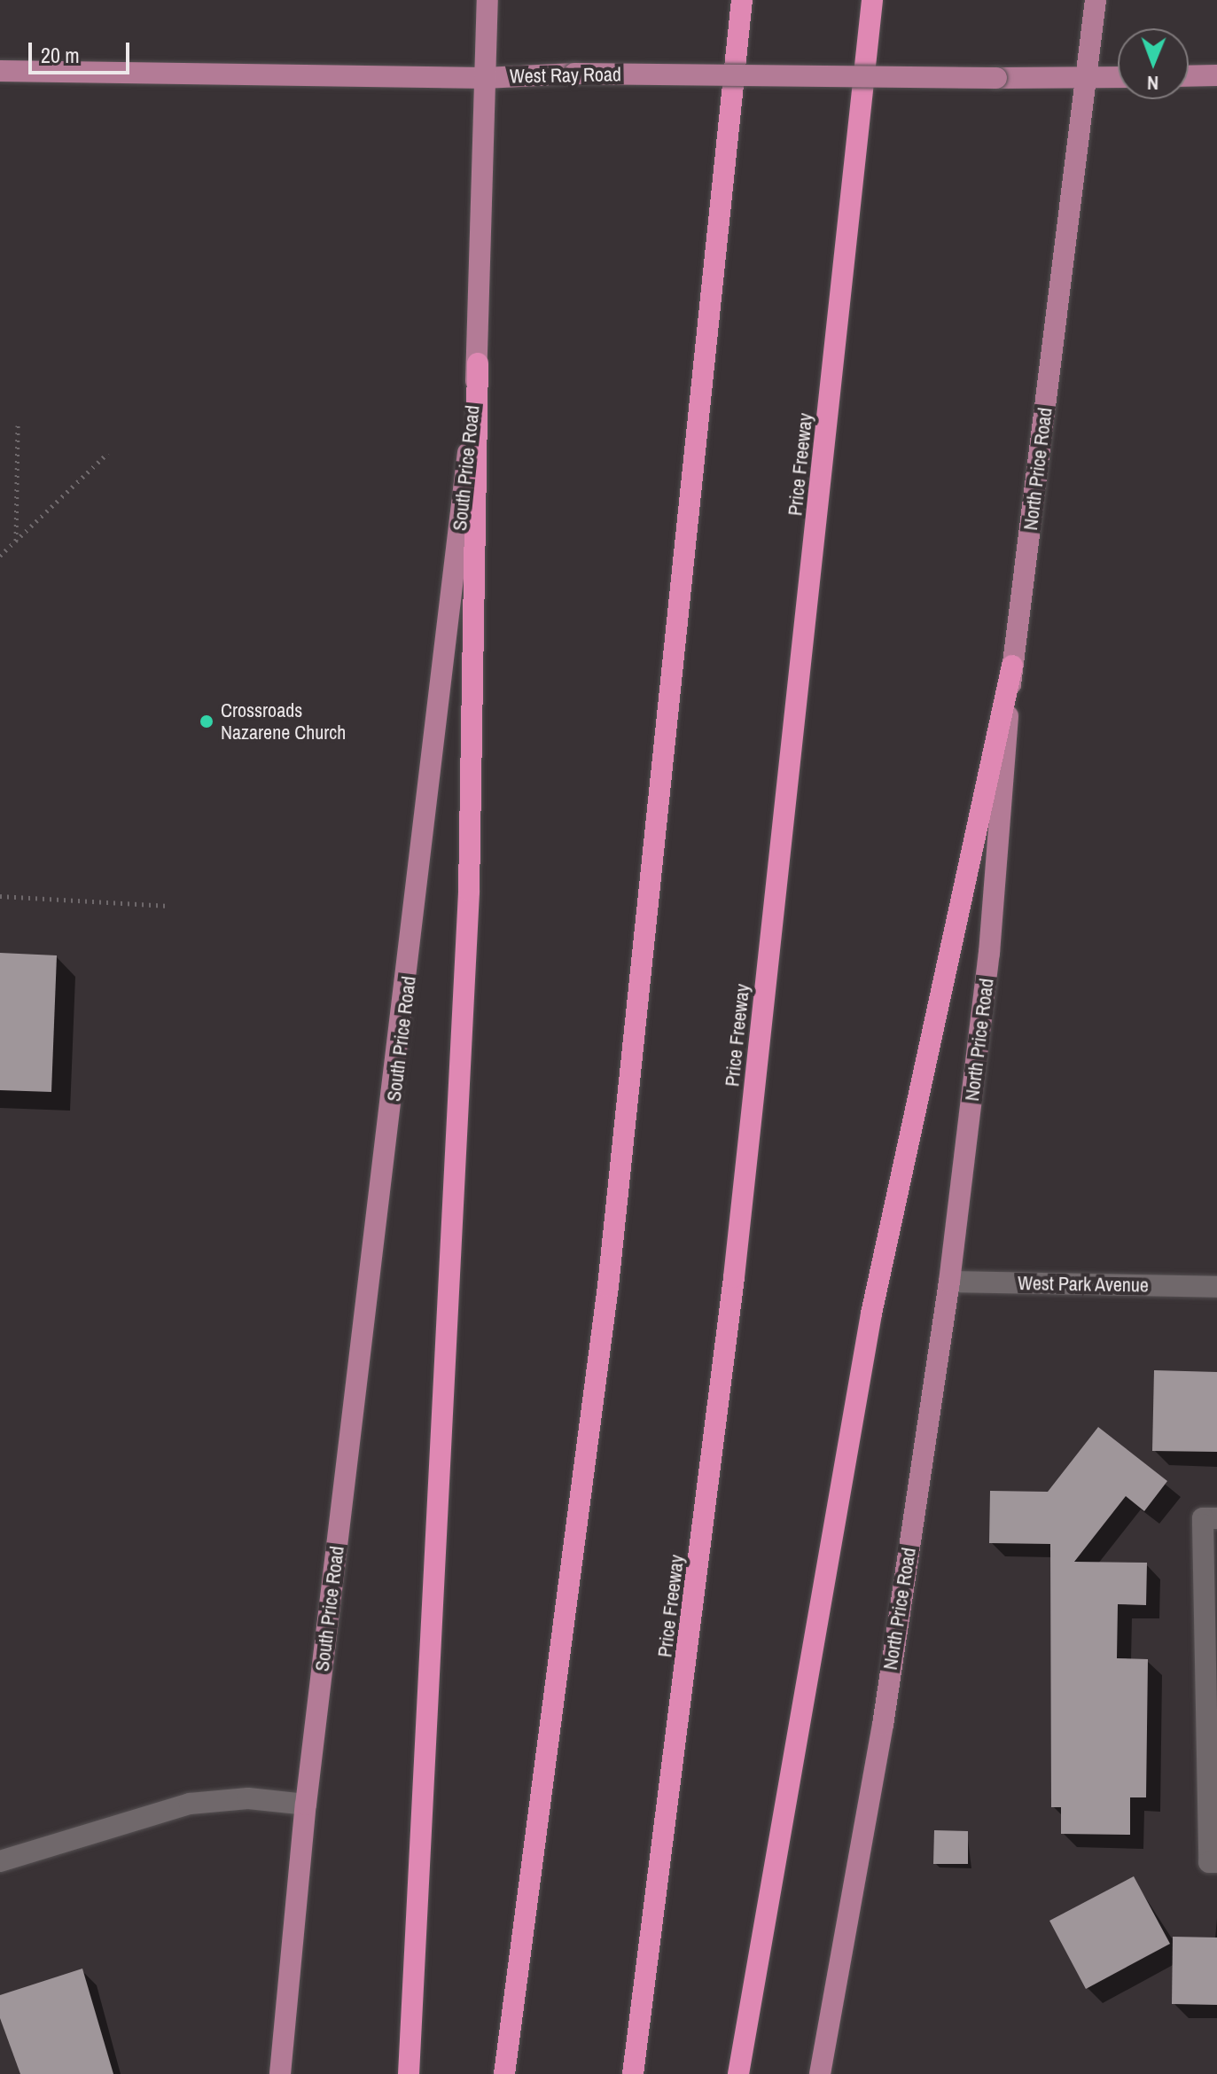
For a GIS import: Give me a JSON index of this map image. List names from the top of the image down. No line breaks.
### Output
{"streets":{"highway":["Price Freeway"],"main road":["West Ray Road","South Price Road","North Price Road"],"street":["West Park Avenue"]},"crossings":[["West Ray Road","South Price Road"],["West Ray Road","North Price Road"],["North Price Road","West Park Avenue"]],"places":["Crossroads Nazarene Church"],"scale_bar":"20 m","north":"bottom"}
